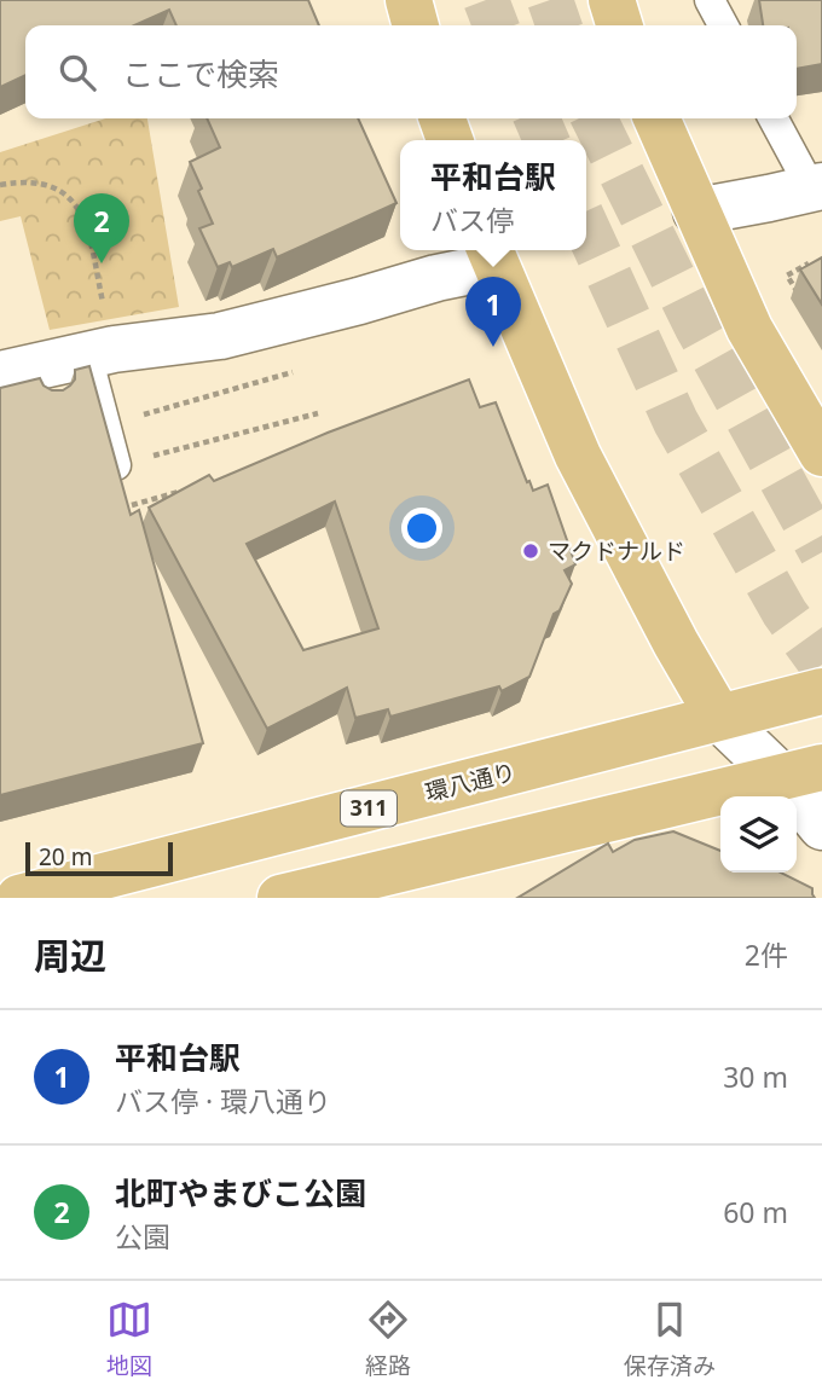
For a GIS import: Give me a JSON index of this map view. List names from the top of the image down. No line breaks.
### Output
{"streets":{"main road":["環八通り","311"]},"places":["マクドナルド"],"scale_bar":"20 m","page":{"search":"ここで検索","popup":["平和台駅","バス停"],"pins":["2","1"],"scale":"20 m","heading":["周辺","2件"],"list":[{"mark":"1","name":"平和台駅","note":"バス停 · 環八通り","value":"30 m"},{"mark":"2","name":"北町やまびこ公園","note":"公園","value":"60 m"}],"nav":["地図","経路","保存済み"]}}
